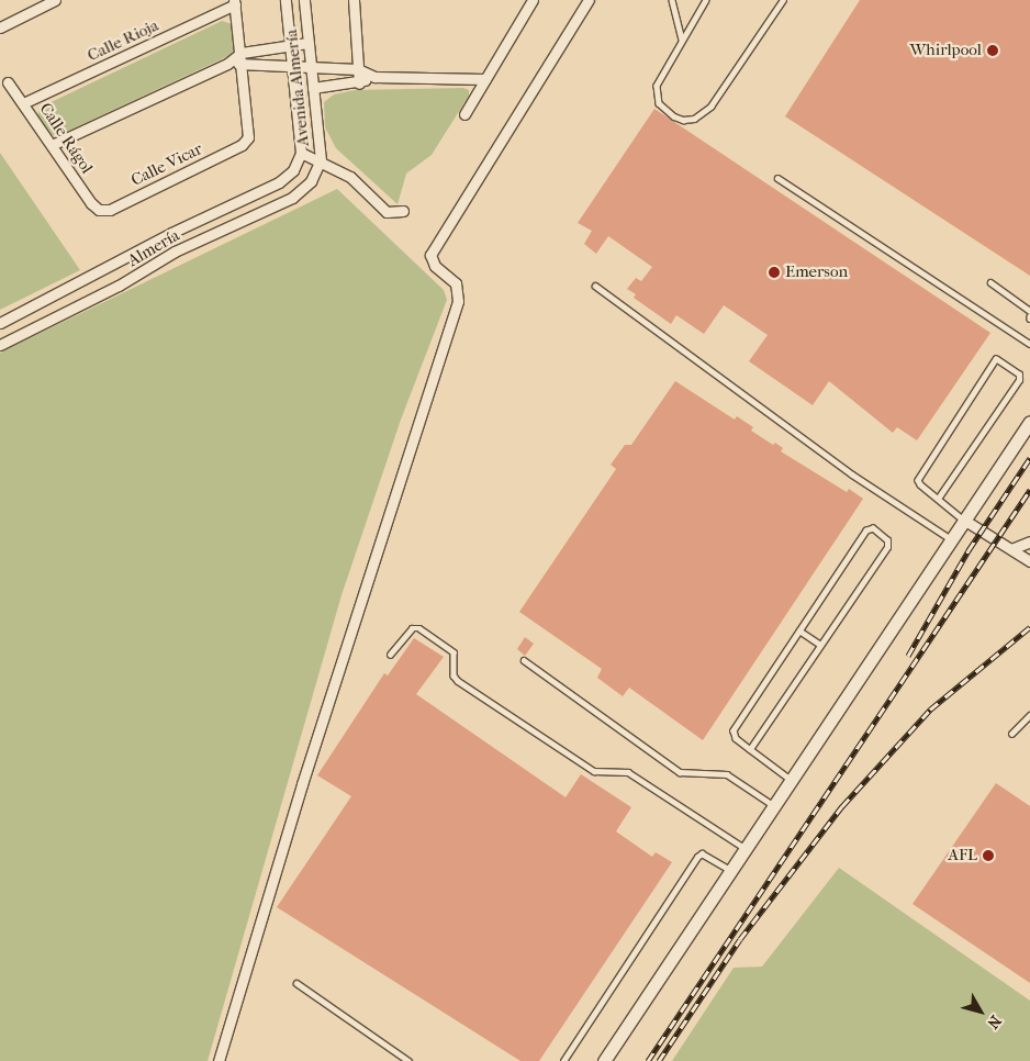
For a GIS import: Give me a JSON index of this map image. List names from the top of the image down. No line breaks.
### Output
{"streets":{"street":["Calle Rioja","Avenida Almería","Calle Rágol","Calle Vicar","Almería"]},"crossings":[["Calle Rioja","Calle Rágol"],["Avenida Almería","Almería"],["Calle Rágol","Calle Vicar"]],"places":["Whirlpool","Emerson","AFL"],"north":"bottom right"}
